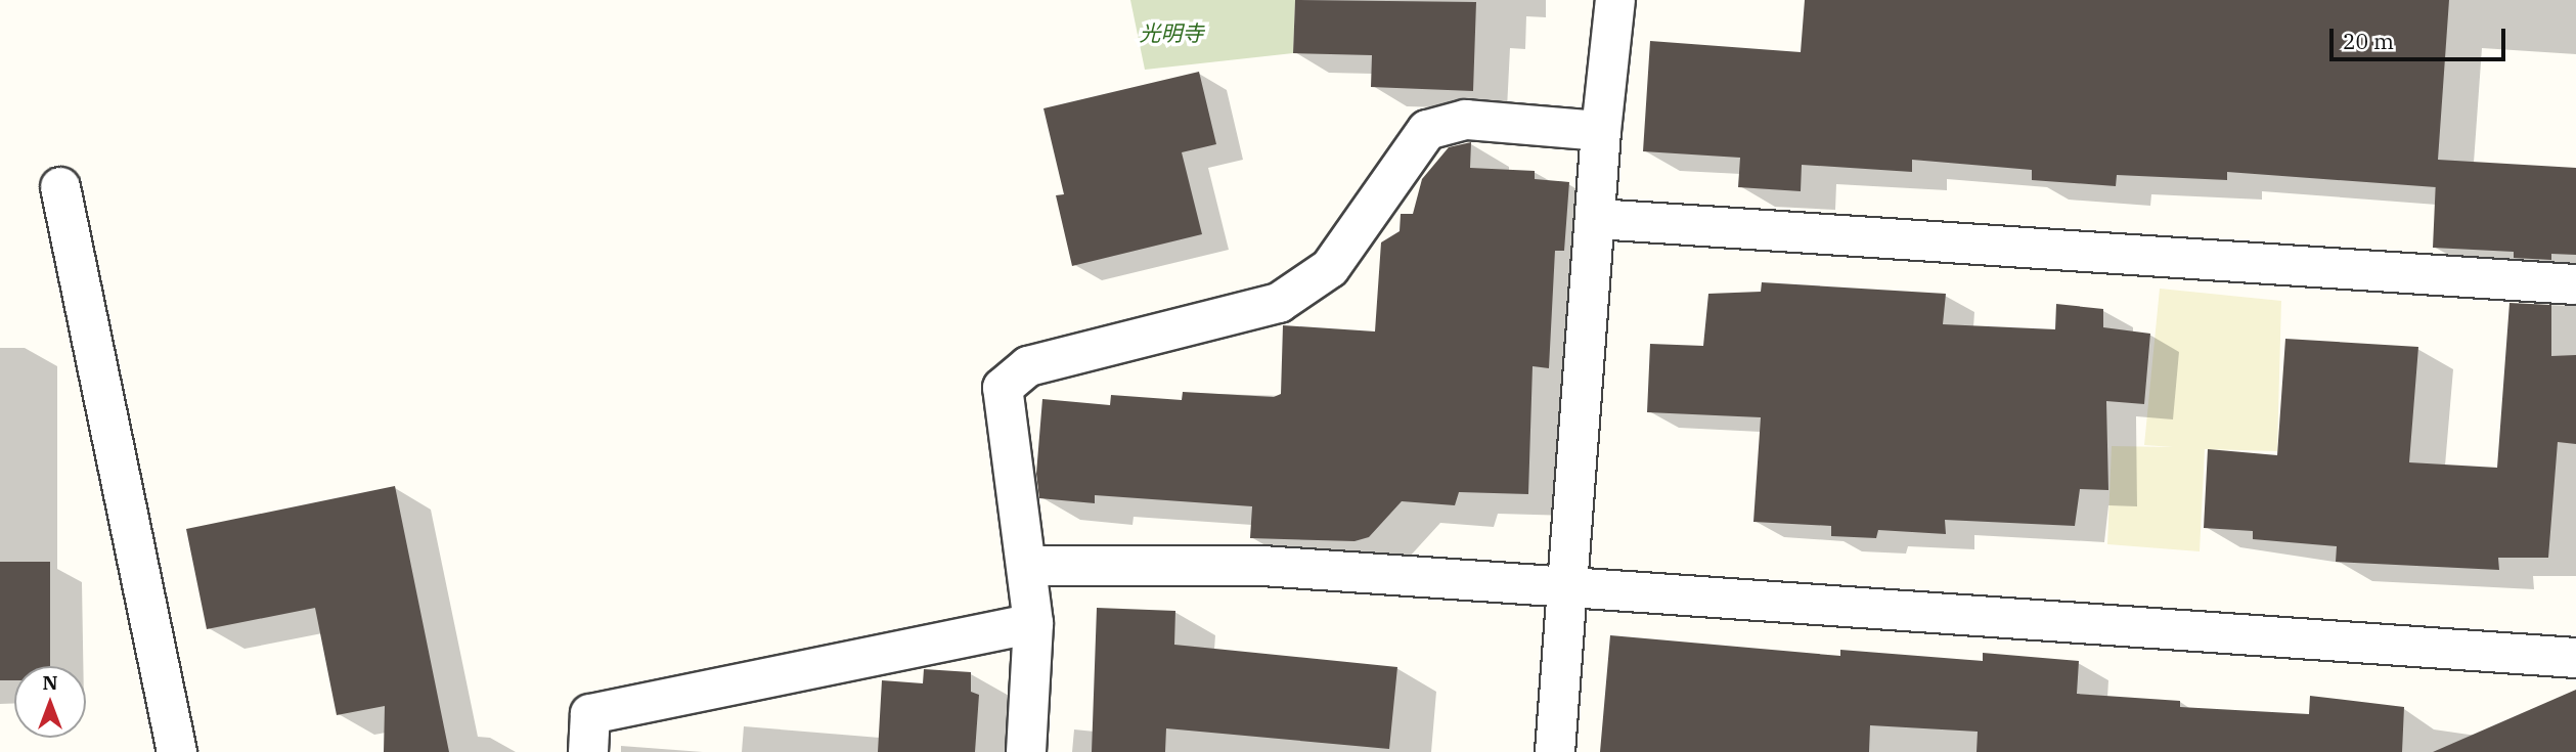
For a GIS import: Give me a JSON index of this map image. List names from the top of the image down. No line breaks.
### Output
{"parks":["光明寺"],"scale_bar":"20 m","north":"top"}
